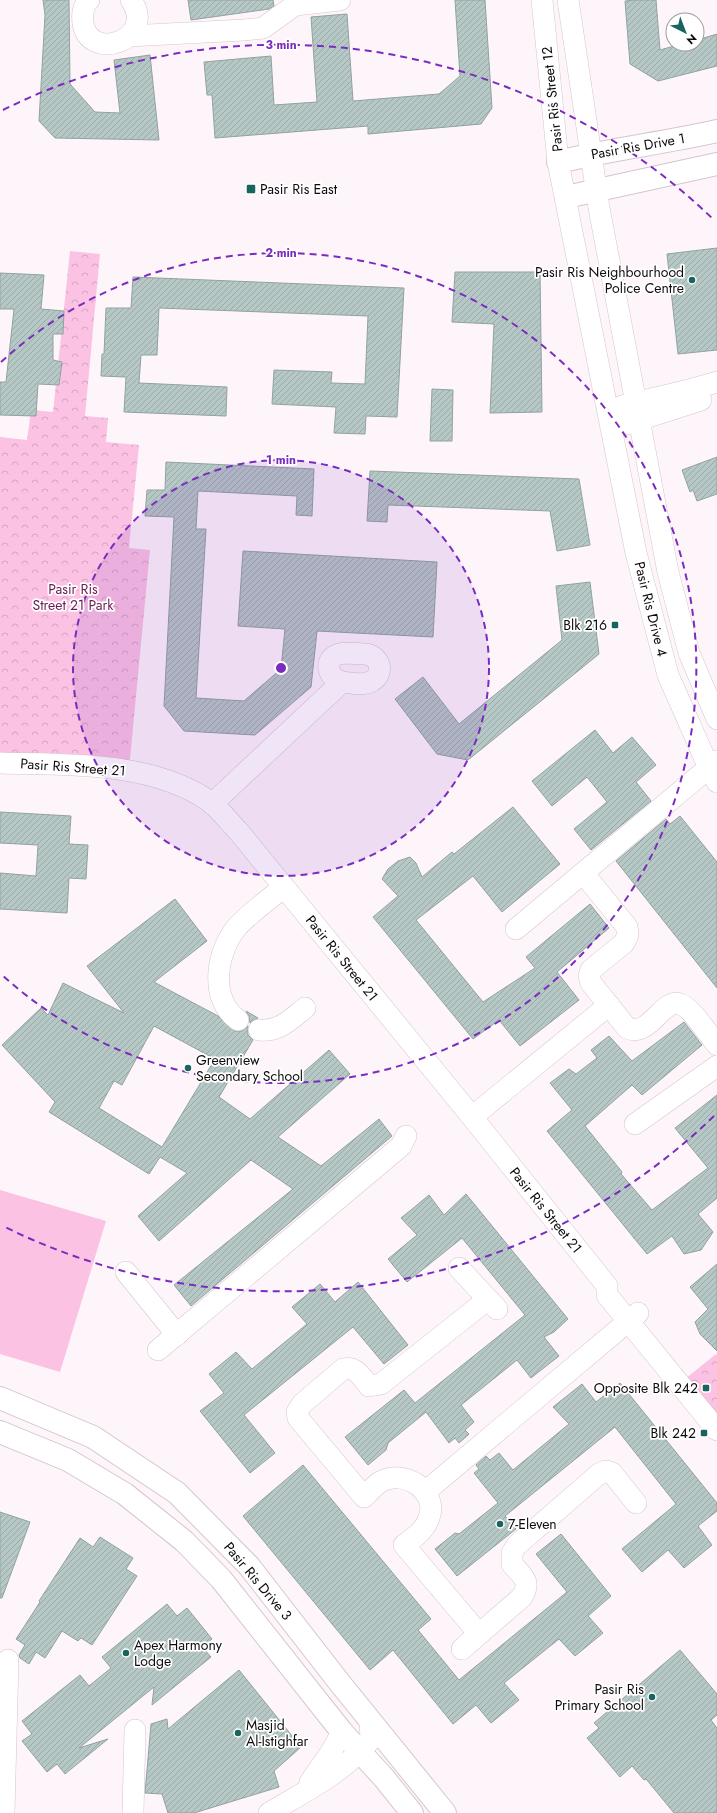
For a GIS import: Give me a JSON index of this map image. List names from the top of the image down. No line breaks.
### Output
{"streets":{"main road":["Pasir Ris Drive 1","Pasir Ris Drive 3"],"street":["Pasir Ris Street 12","Pasir Ris Drive 4","Pasir Ris Street 21"]},"crossings":[["Pasir Ris Street 12","Pasir Ris Drive 1"],["Pasir Ris Street 12","Pasir Ris Drive 4"]],"parks":["Pasir Ris Street 21 Park"],"places":{"transit":["Pasir Ris East","Blk 216","Opposite Blk 242","Blk 242"],"other":["Pasir Ris Neighbourhood Police Centre","Greenview Secondary School","7-Eleven","Apex Harmony Lodge","Pasir Ris Primary School","Masjid Al-Istighfar"]},"north":"bottom right","rings":["3 min","2 min","1 min"]}
